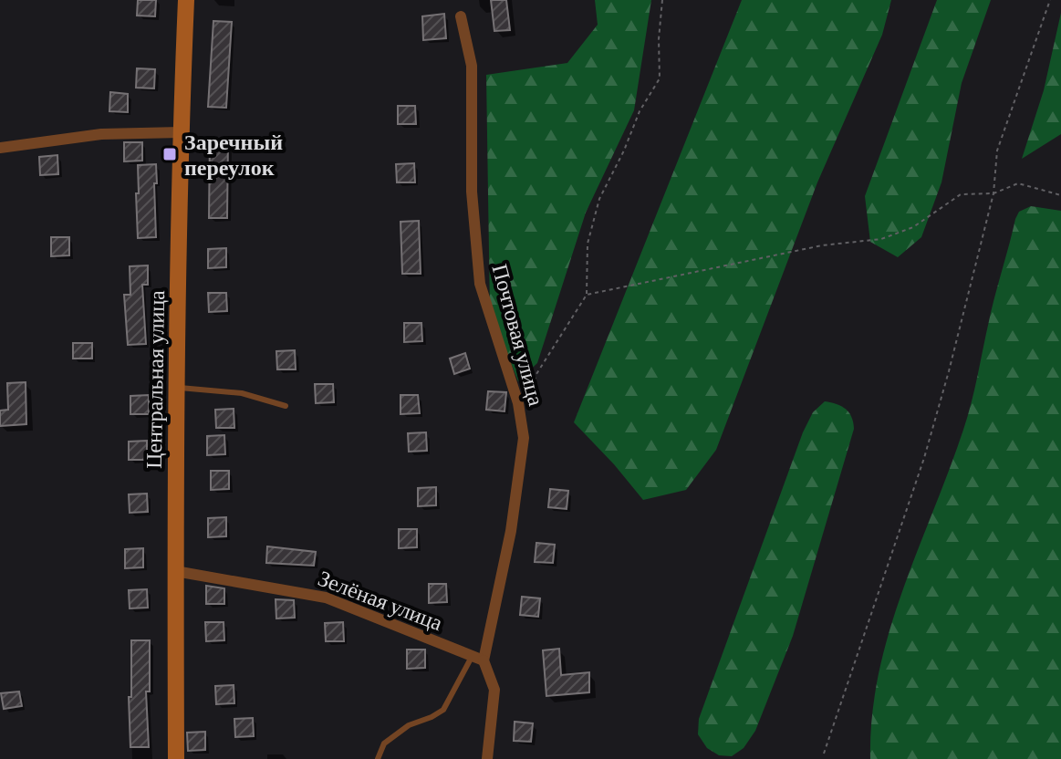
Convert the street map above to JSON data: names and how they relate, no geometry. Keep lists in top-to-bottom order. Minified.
{"streets":{"street":["Почтовая улица","Центральная улица","Зелёная улица"]},"crossings":[["Почтовая улица","Зелёная улица"],["Центральная улица","Зелёная улица"]],"places":{"transit":["Заречный переулок"]}}
